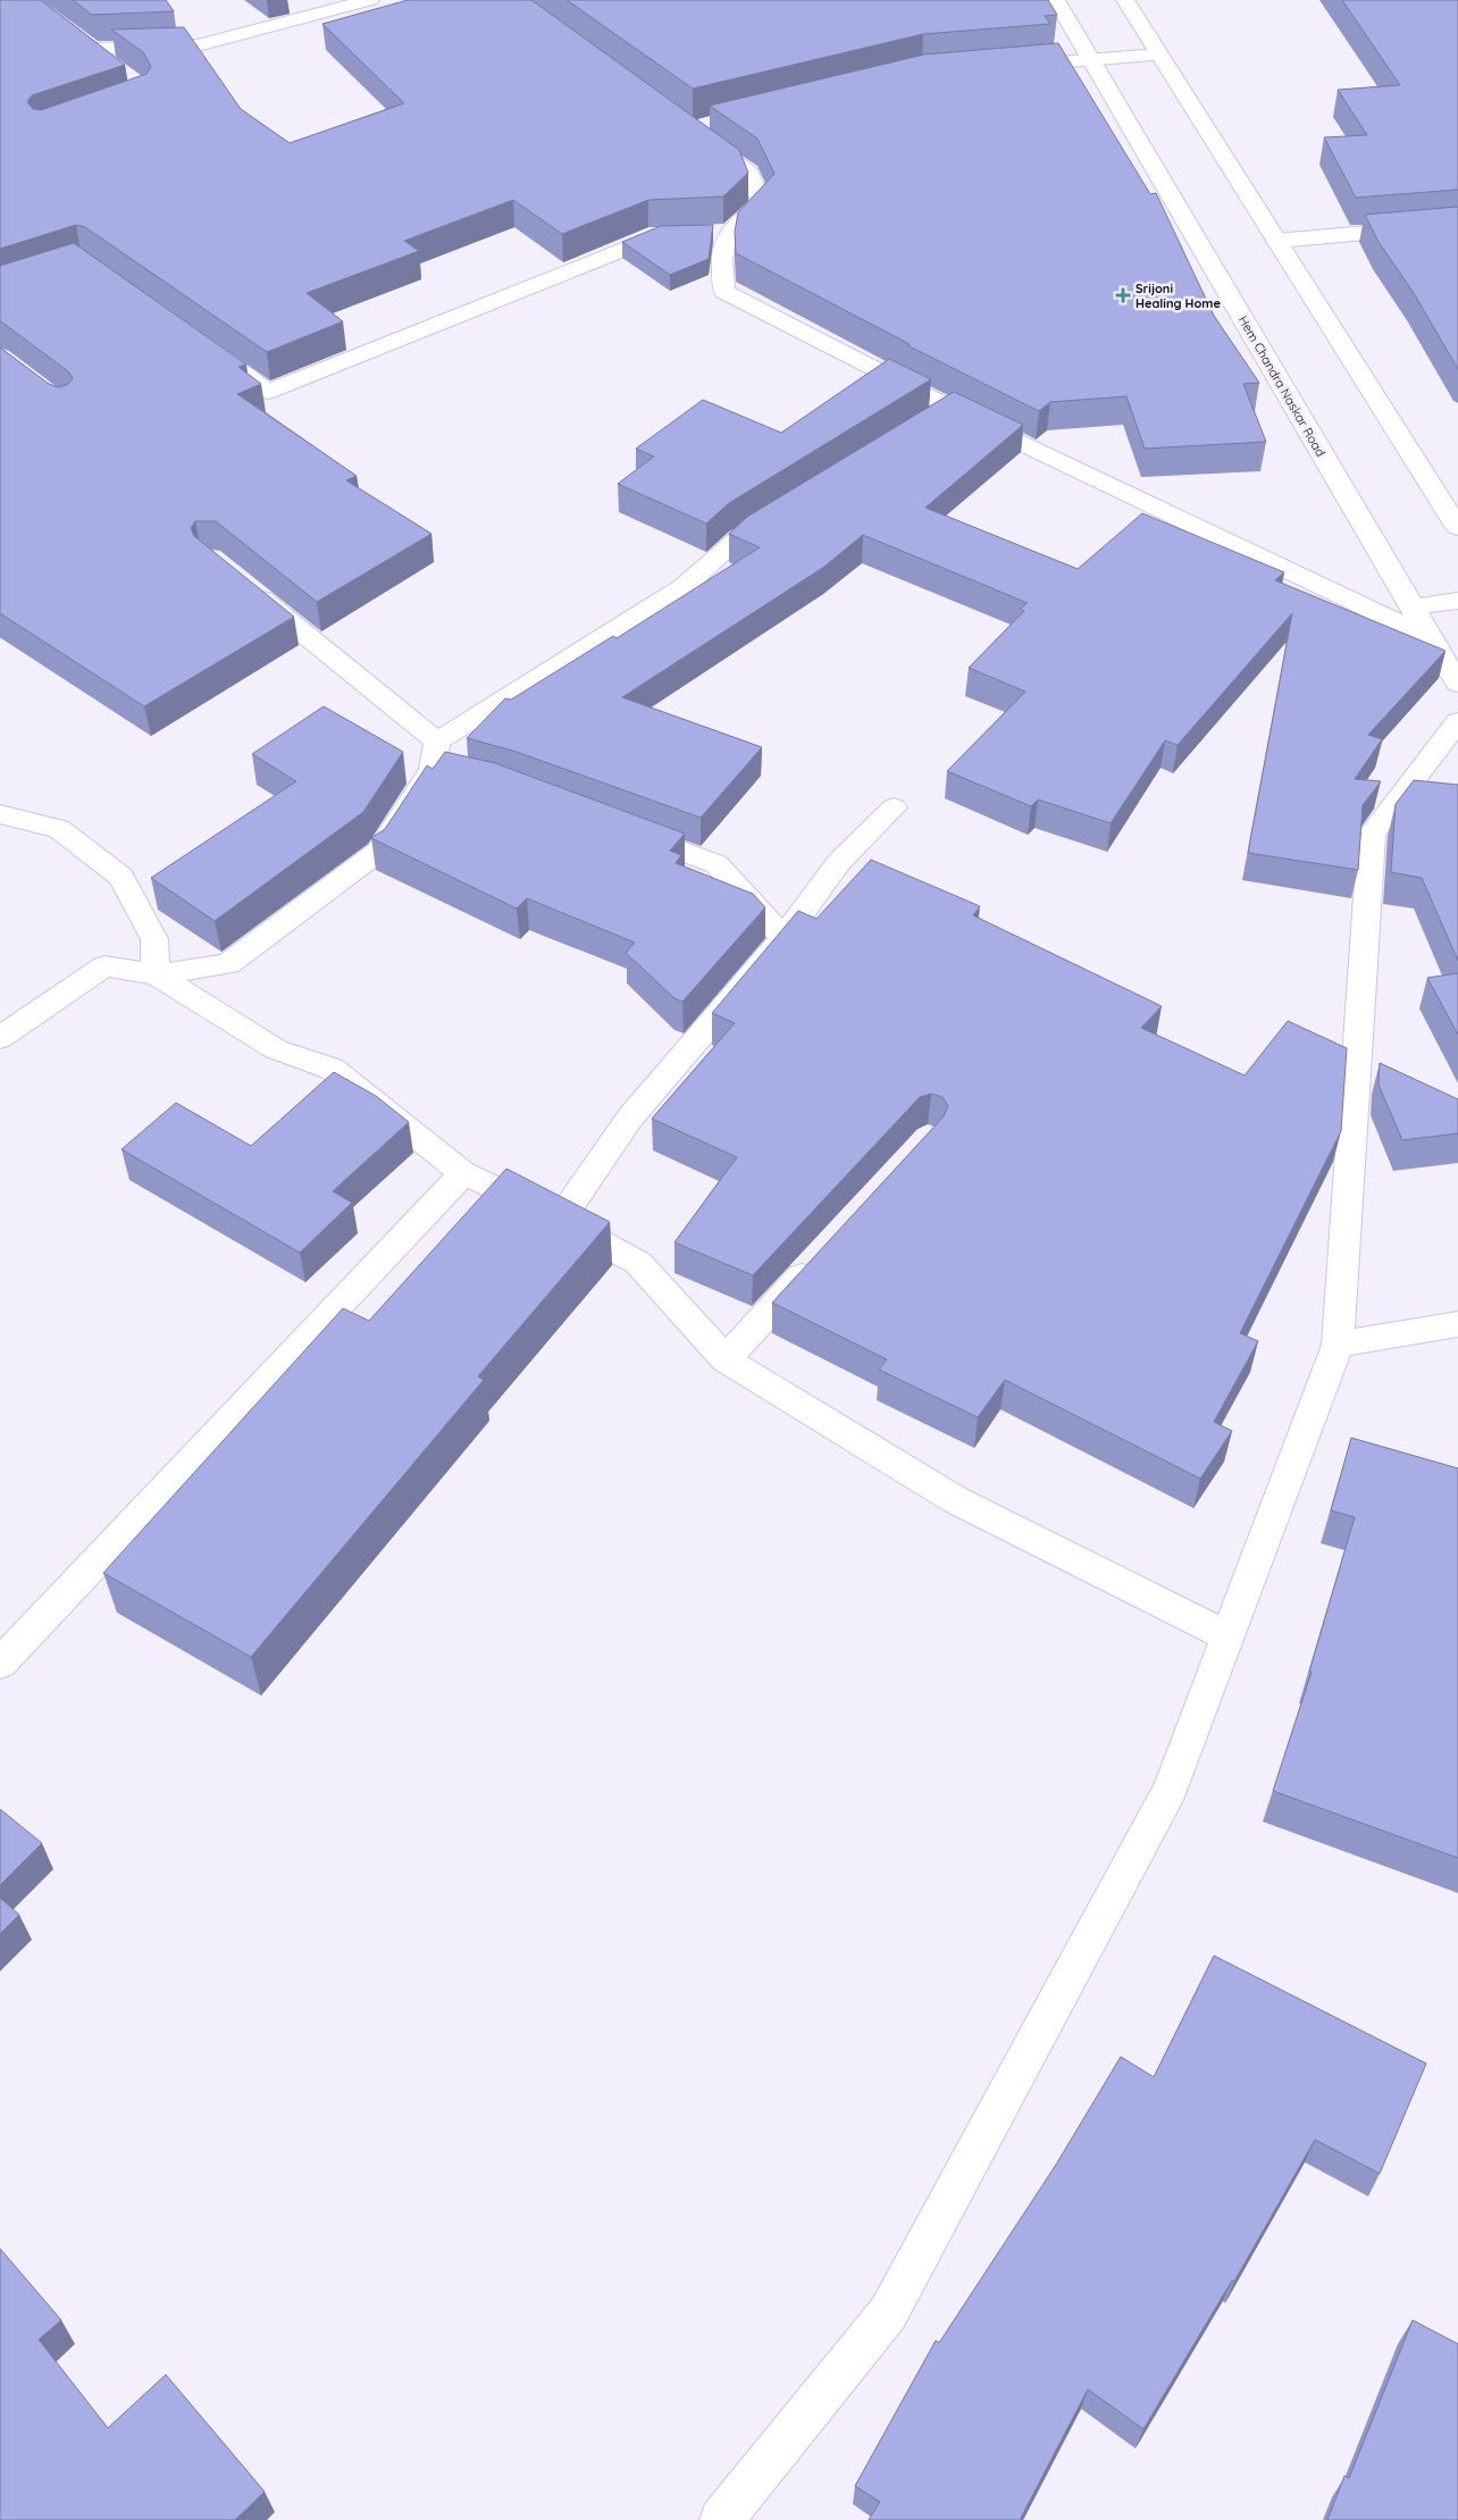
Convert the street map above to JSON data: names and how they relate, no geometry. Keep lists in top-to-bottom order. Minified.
{"streets":{"street":["Hem Chandra Naskar Road"]},"places":{"health":["Srijoni Healing Home"]}}
